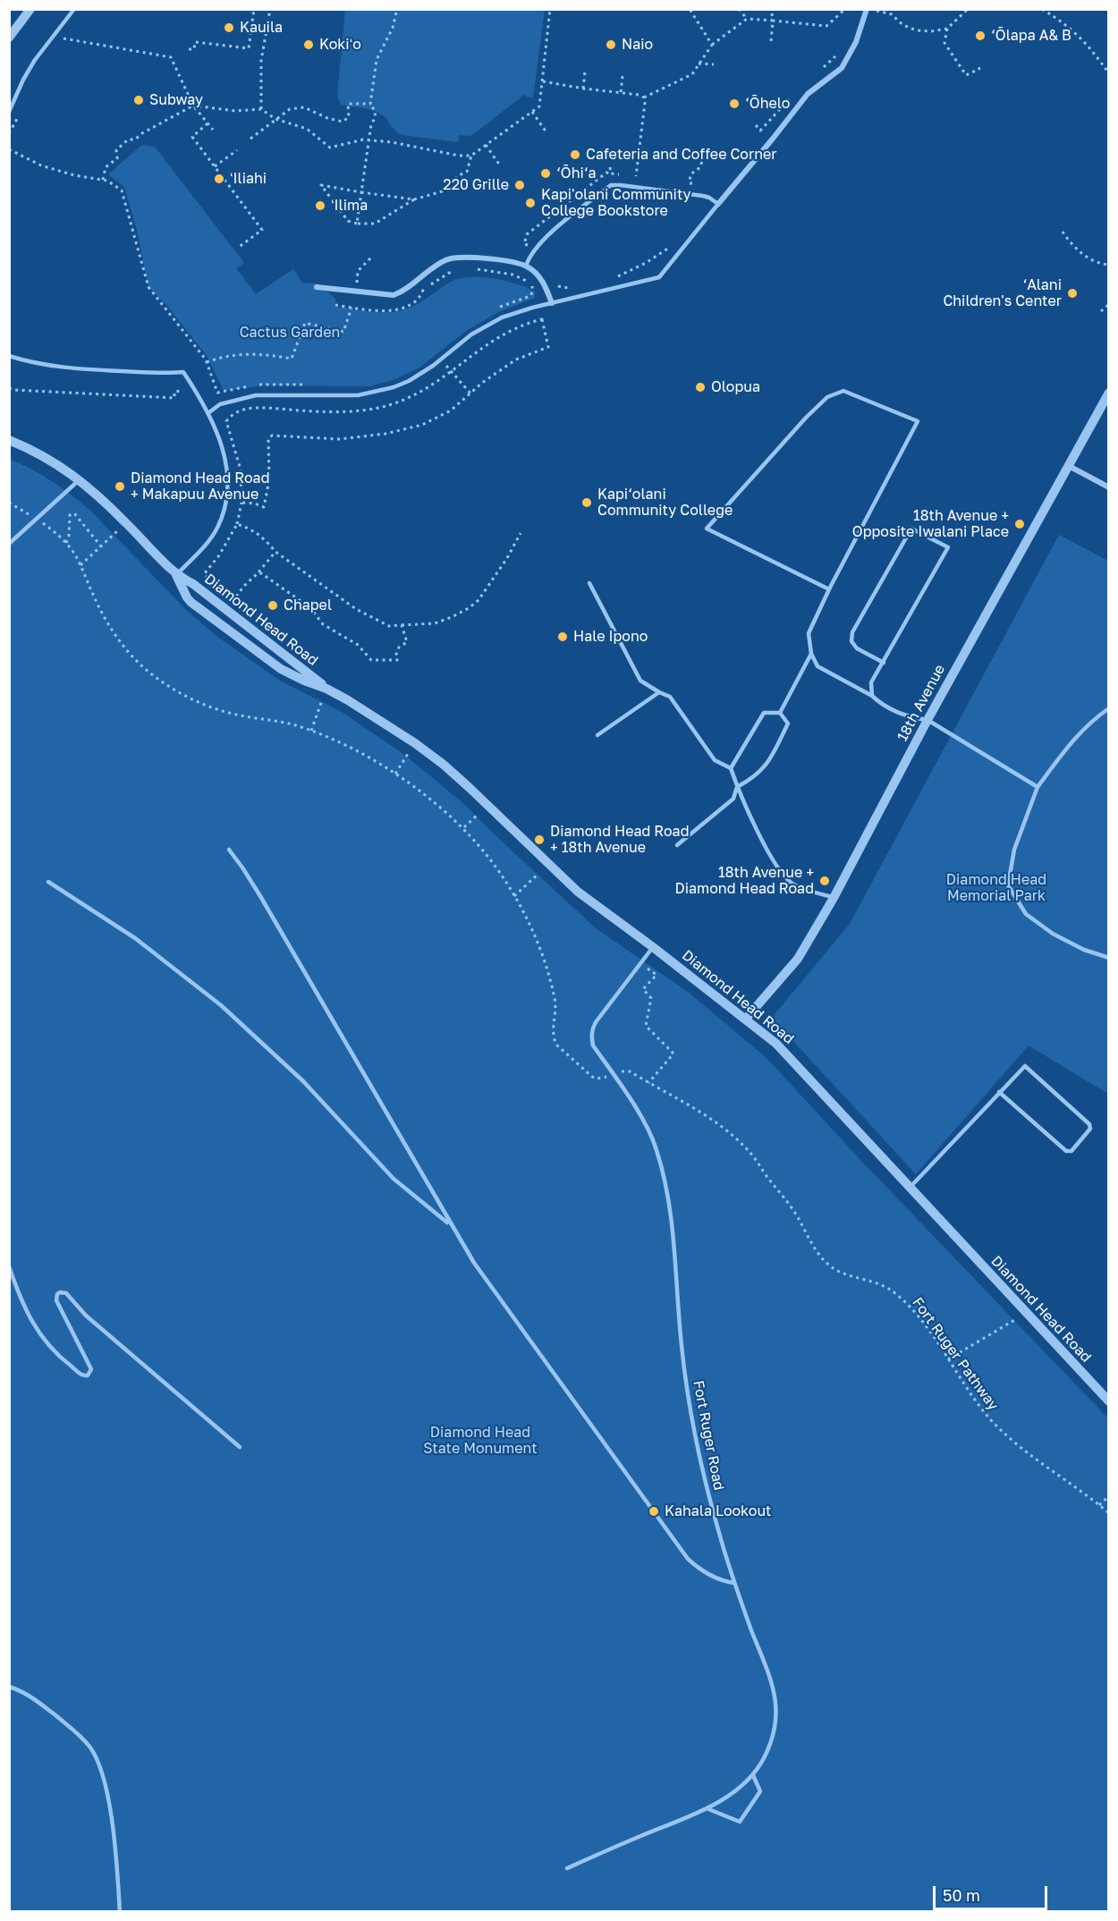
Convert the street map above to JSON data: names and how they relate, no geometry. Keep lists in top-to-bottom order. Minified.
{"streets":{"street":["Diamond Head Road","18th Avenue"],"lane":["Fort Ruger Road"],"path":["Fort Ruger Pathway"]},"crossings":[["Diamond Head Road","18th Avenue"],["Diamond Head Road","Fort Ruger Road"]],"parks":["Cactus Garden","Diamond Head Memorial Park","Diamond Head State Monument"],"places":["Kauila","‘Ōlapa A& B","Kokiʻo","Naio","Subway","‘Ōhelo","Cafeteria and Coffee Corner","‘Ōhi‘a","ʻIliahi","220 Grille","Kapi'olani Community College Bookstore","ʻIlima","‘Alani Children's Center","Olopua","Diamond Head Road + Makapuu Avenue","Kapi‘olani Community College","18th Avenue + Opposite Iwalani Place","Chapel","Hale Ipono","Diamond Head Road + 18th Avenue","18th Avenue + Diamond Head Road","Kahala Lookout"],"scale_bar":"50 m"}
